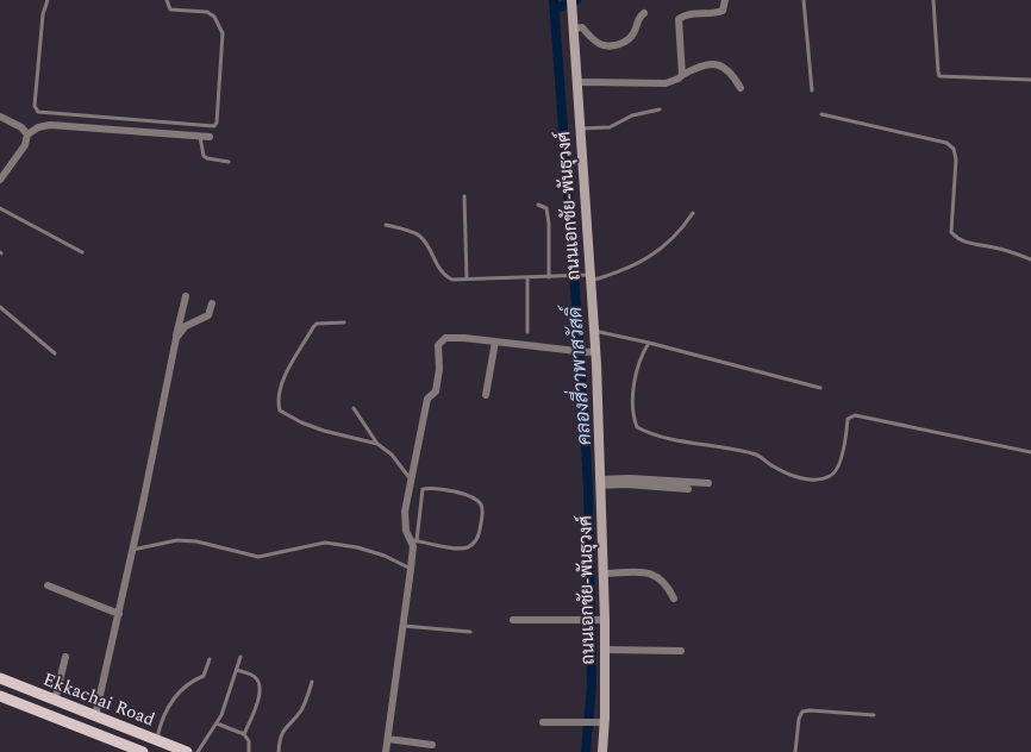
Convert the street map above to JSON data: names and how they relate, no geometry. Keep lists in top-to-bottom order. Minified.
{"streets":{"main road":["Ekkachai Road"],"street":["ถนนเอกชัย-พันธุวงศ์"]},"water":["คลองสี่วาพาสวัสดิ์"]}
